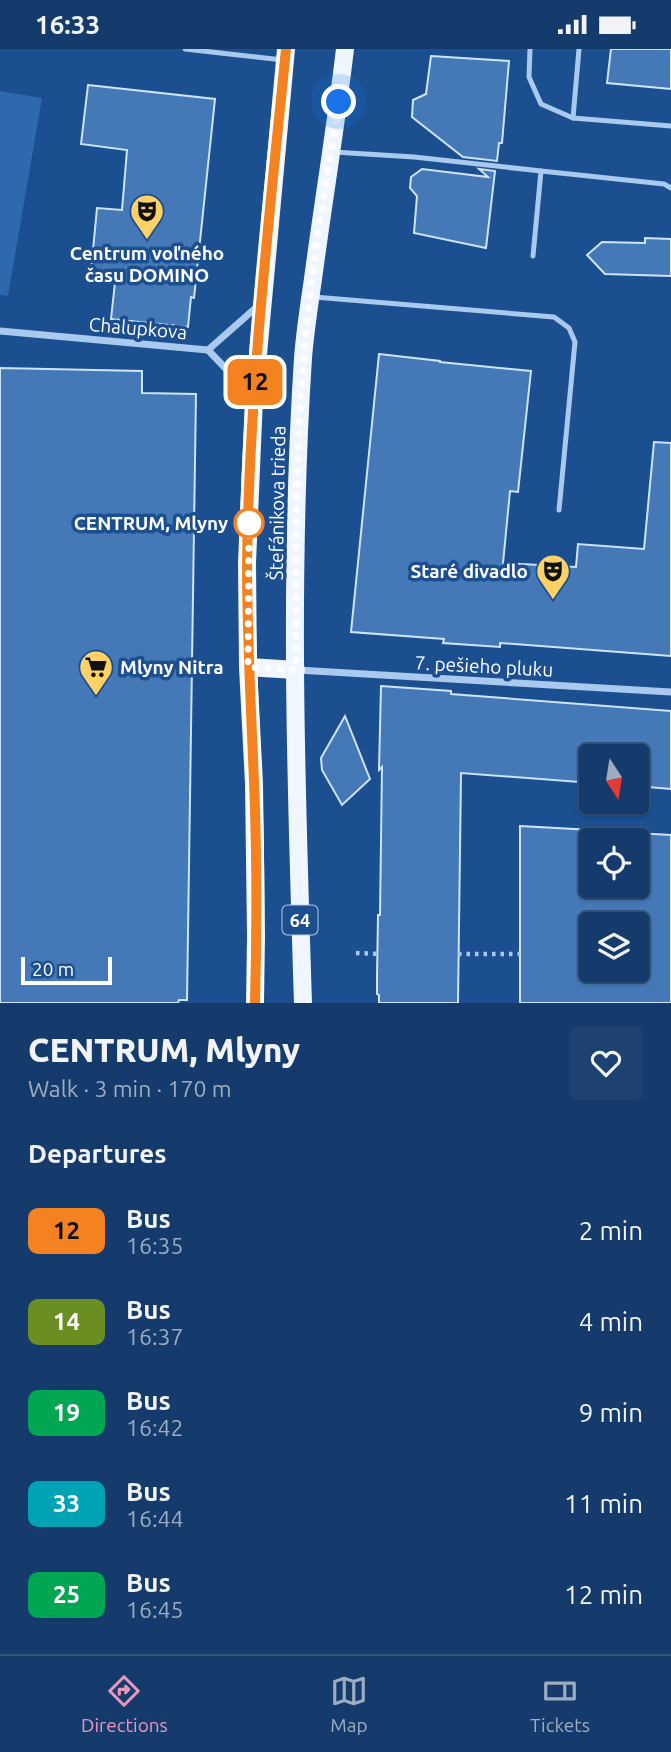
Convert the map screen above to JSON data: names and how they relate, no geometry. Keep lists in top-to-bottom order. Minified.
{"streets":{"main road":["Štefánikova trieda","64"],"street":["Chalupkova","7. pešieho pluku"]},"crossings":[["Chalupkova","Štefánikova trieda"],["Štefánikova trieda","7. pešieho pluku"]],"places":{"theatre":["Centrum voľného času DOMINO","Staré divadlo"],"other":["CENTRUM, Mlyny"],"supermarket":["Mlyny Nitra"]},"lines":["bus line 12"],"scale_bar":"20 m","north":"bottom","page":{"status":"16:33","on_map":"12","scale":"20 m","heading":[["CENTRUM, Mlyny","Walk · 3 min · 170 m"],"Departures"],"list":[{"mark":"12","name":"Bus","note":"16:35","value":"2 min"},{"mark":"14","name":"Bus","note":"16:37","value":"4 min"},{"mark":"19","name":"Bus","note":"16:42","value":"9 min"},{"mark":"33","name":"Bus","note":"16:44","value":"11 min"},{"mark":"25","name":"Bus","note":"16:45","value":"12 min"}],"tabs":["Directions","Map","Tickets"]}}
